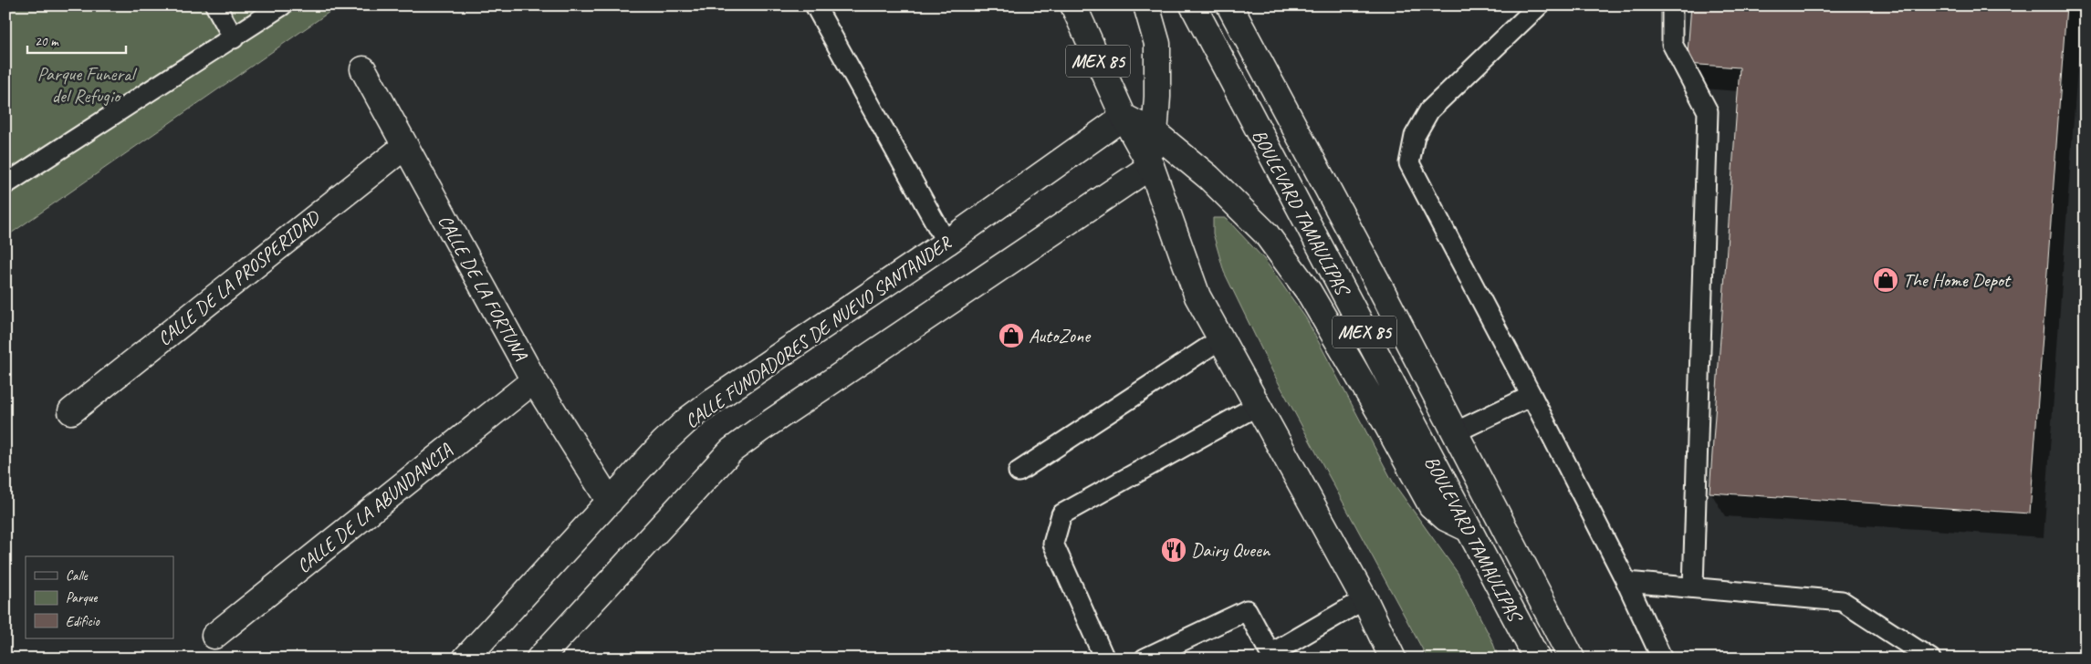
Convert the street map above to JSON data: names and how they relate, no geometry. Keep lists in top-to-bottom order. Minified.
{"streets":{"street":["MEX 85","BOULEVARD TAMAULIPAS","CALLE DE LA PROSPERIDAD","CALLE DE LA FORTUNA","CALLE FUNDADORES DE NUEVO SANTANDER","CALLE DE LA ABUNDANCIA"]},"crossings":[["MEX 85","CALLE FUNDADORES DE NUEVO SANTANDER"],["CALLE DE LA PROSPERIDAD","CALLE DE LA FORTUNA"],["CALLE DE LA FORTUNA","CALLE FUNDADORES DE NUEVO SANTANDER"],["CALLE DE LA FORTUNA","CALLE DE LA ABUNDANCIA"]],"parks":["Parque Funeral del Refugio"],"places":{"shop":["The Home Depot","AutoZone"],"restaurant":["Dairy Queen"]},"legend":["Calle","Parque","Edificio"],"scale_bar":"20 m"}
